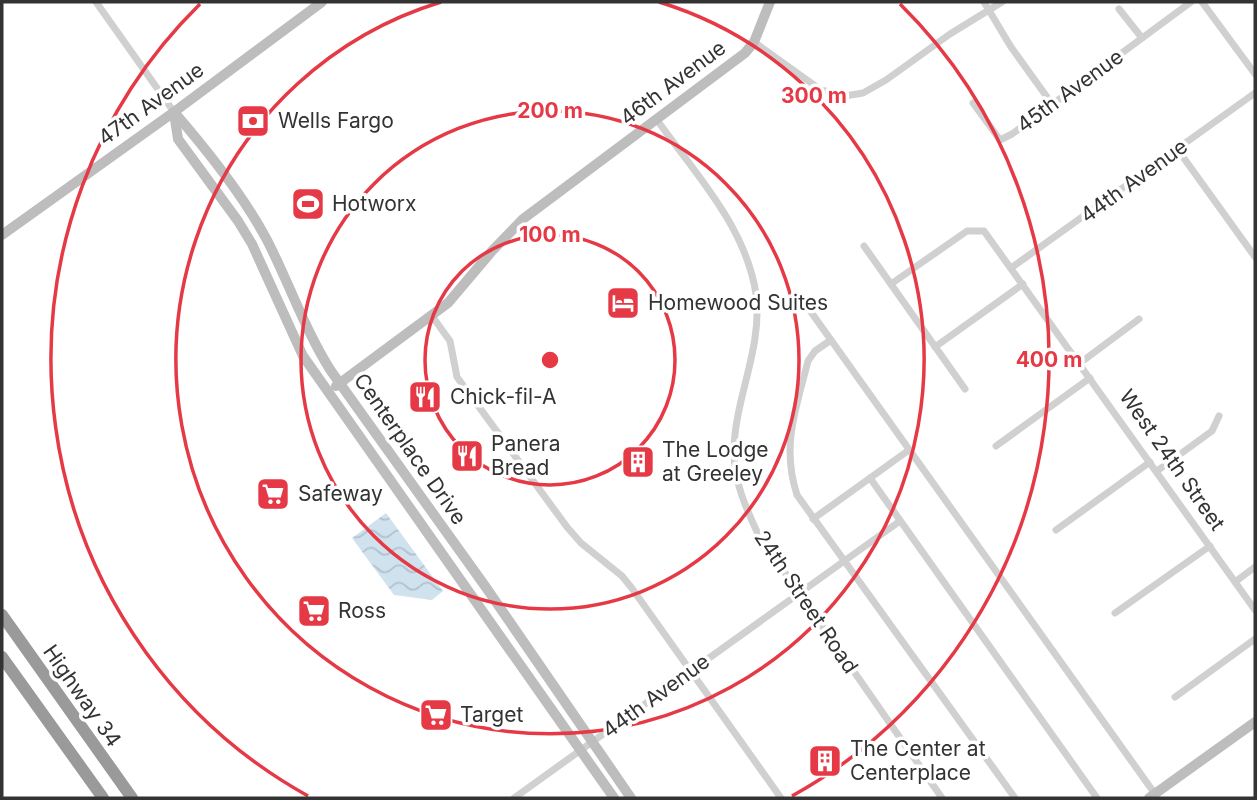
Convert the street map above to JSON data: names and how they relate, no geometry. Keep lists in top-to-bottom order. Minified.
{"streets":{"highway":["Highway 34"],"street":["46th Avenue","45th Avenue","47th Avenue","44th Avenue","Centerplace Drive","West 24th Street","24th Street Road"]},"crossings":[["46th Avenue","Centerplace Drive"],["46th Avenue","24th Street Road"],["47th Avenue","Centerplace Drive"],["44th Avenue","Centerplace Drive"],["44th Avenue","West 24th Street"],["44th Avenue","24th Street Road"]],"places":{"bank":["Wells Fargo"],"sports":["Hotworx"],"hotel":["Homewood Suites"],"restaurant":["Chick-fil-A","Panera Bread"],"building":["The Lodge at Greeley","The Center at Centerplace"],"supermarket":["Safeway","Ross","Target"]},"rings":["300 m","200 m","100 m","400 m"]}
